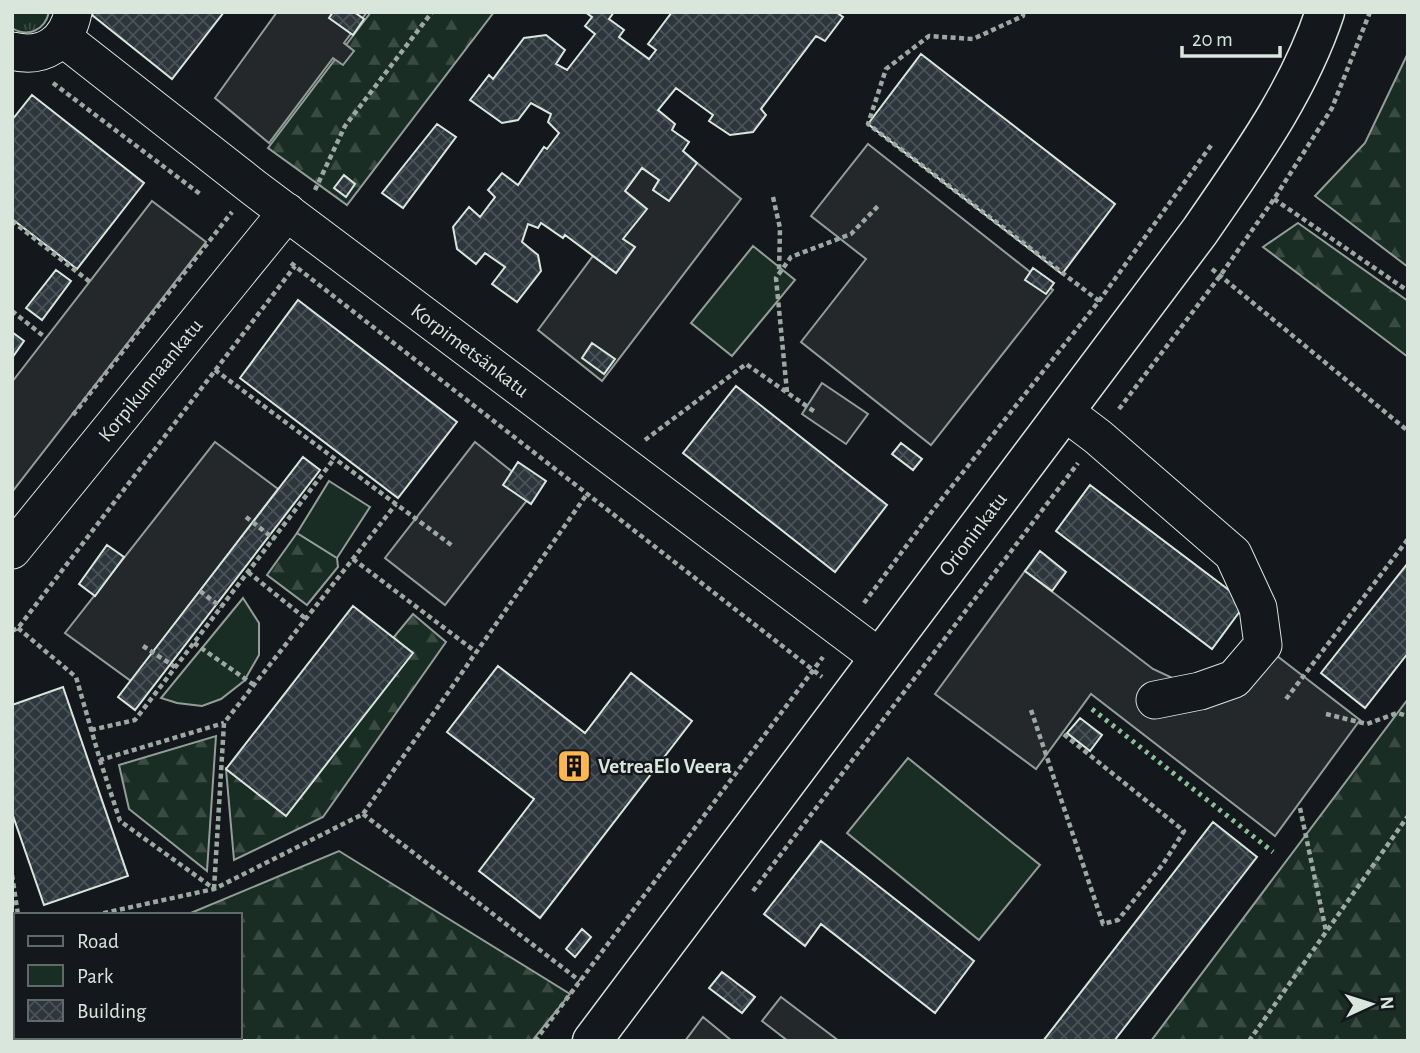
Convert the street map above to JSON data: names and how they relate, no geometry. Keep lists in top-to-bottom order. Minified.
{"streets":{"main road":["Orioninkatu"],"street":["Korpimetsänkatu","Korpikunnaankatu"]},"crossings":[["Korpimetsänkatu","Korpikunnaankatu"],["Korpimetsänkatu","Orioninkatu"]],"places":{"building":["VetreaElo Veera"]},"legend":["Road","Park","Building"],"scale_bar":"20 m","north":"right"}
